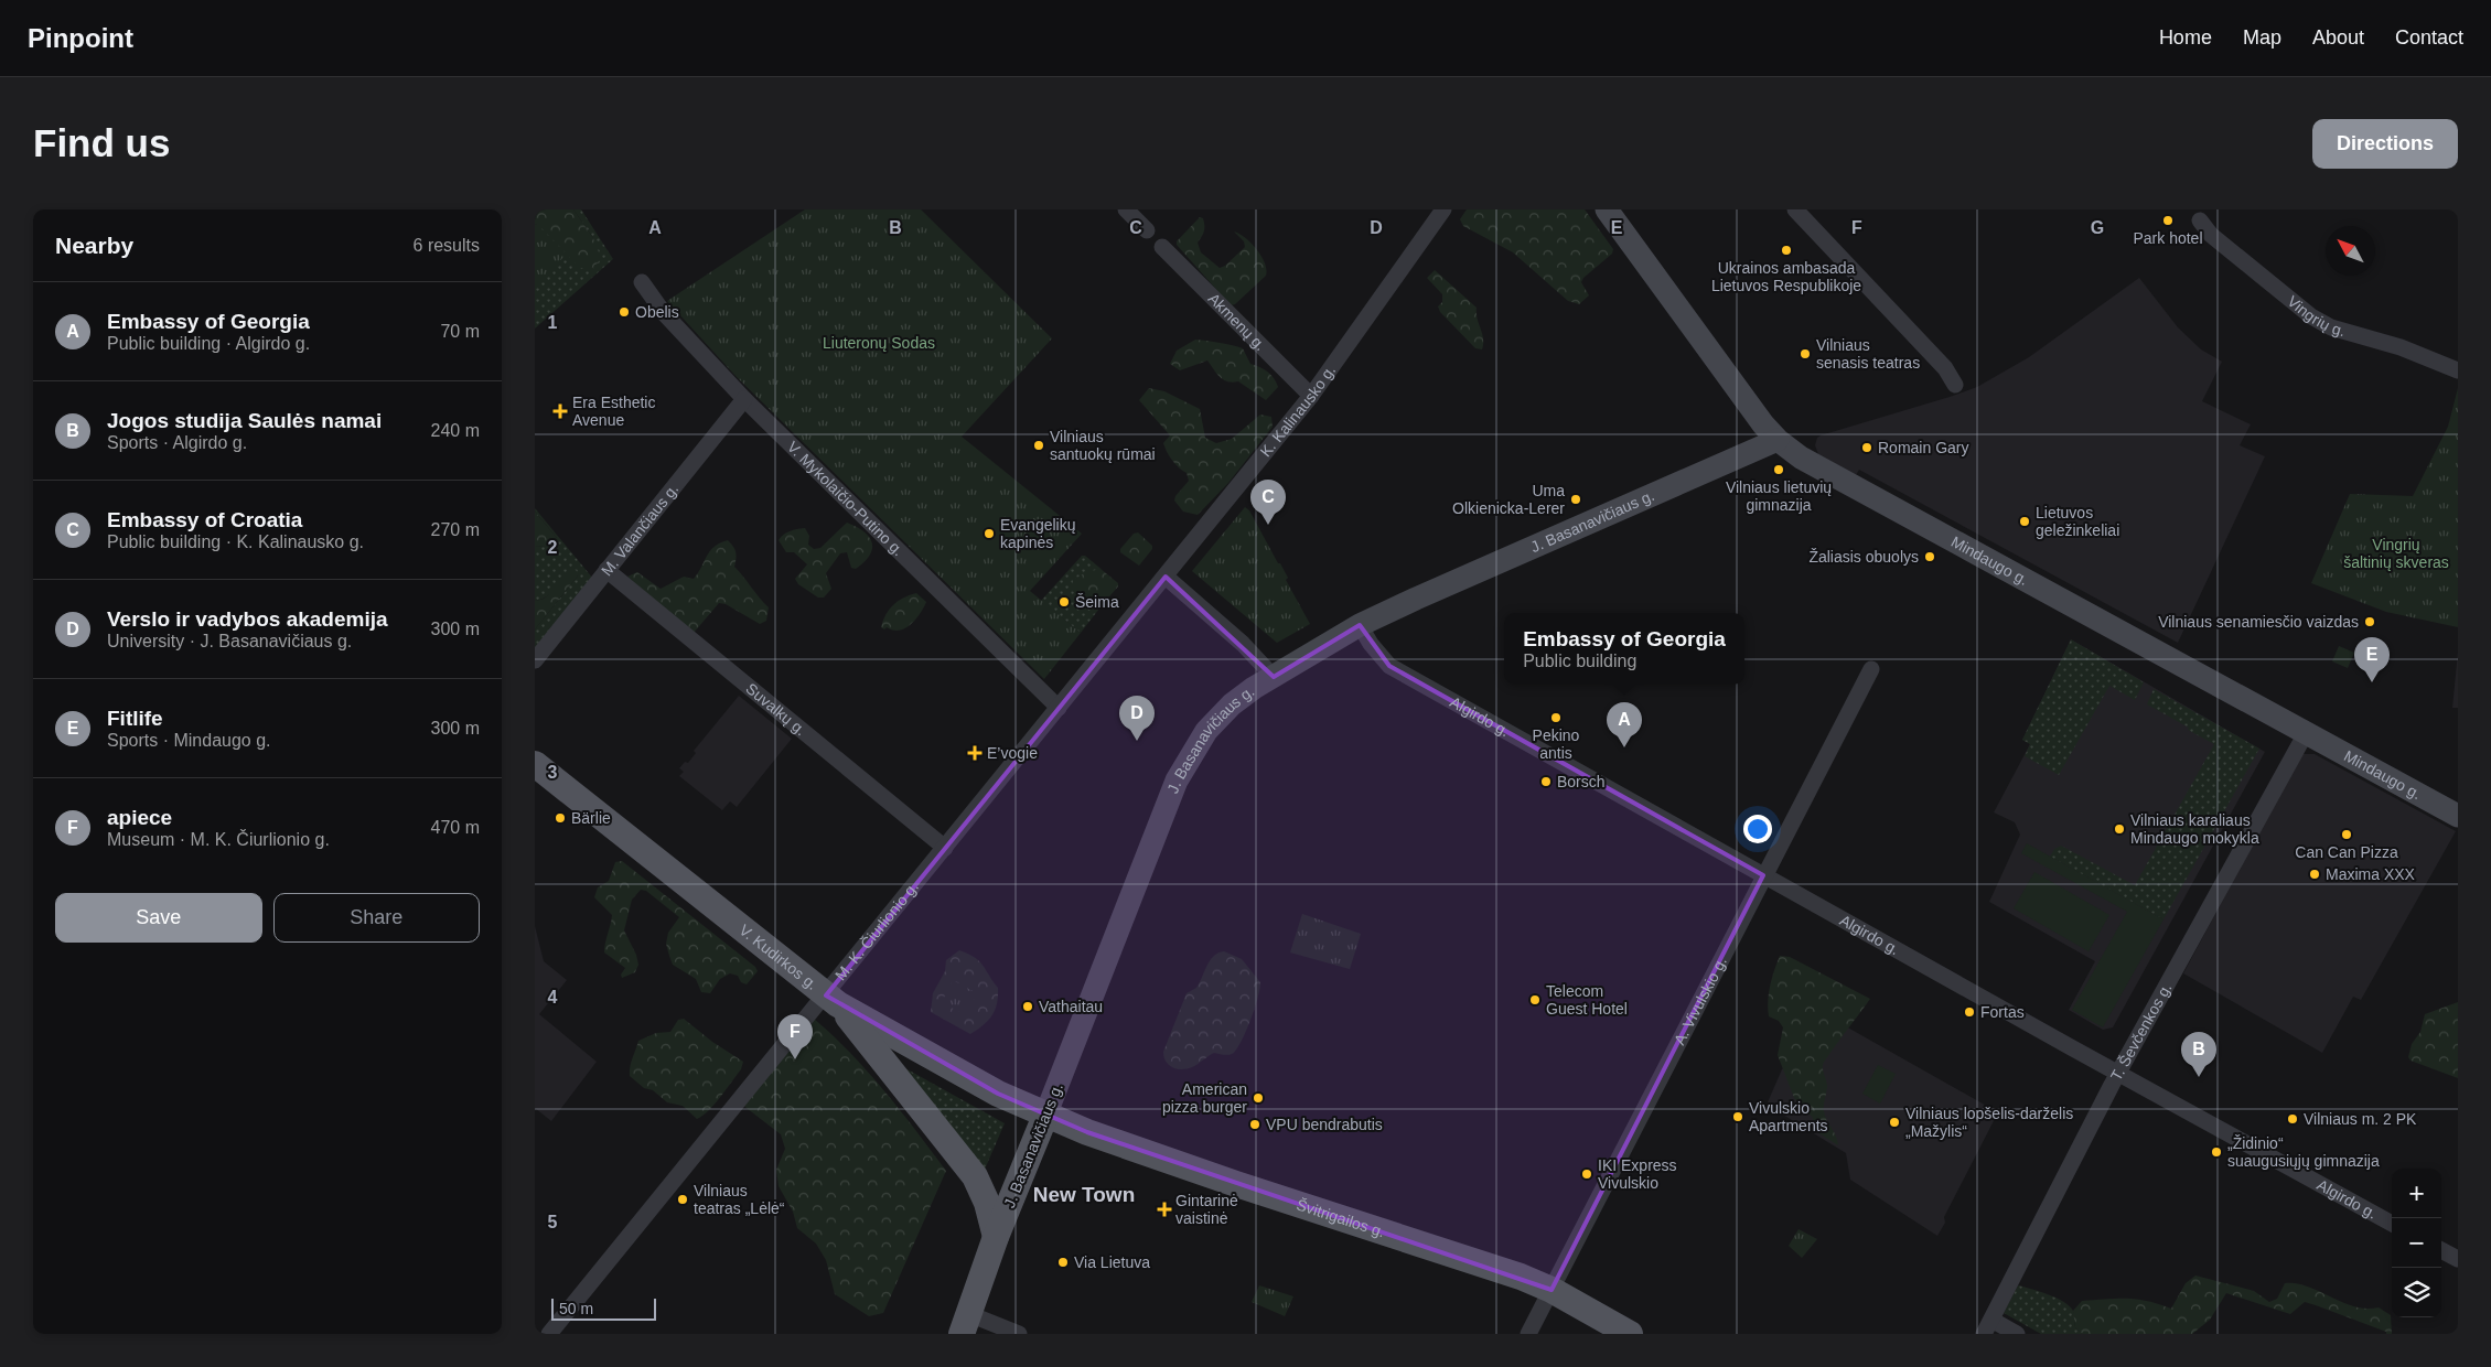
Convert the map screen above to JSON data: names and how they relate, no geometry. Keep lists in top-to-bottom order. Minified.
{"streets":{"main road":["J. Basanavičiaus g.","Mindaugo g.","V. Kudirkos g.","Švitrigailos g."],"street":["Vingrių g.","Akmenų g.","K. Kalinausko g.","V. Mykolaičio-Putino g.","M. Valančiaus g.","Suvalkų g.","Algirdo g.","M. K. Čiurlionio g.","A. Vivulskio g.","T. Ševčenkos g."]},"crossings":[["Akmenų g.","K. Kalinausko g."],["K. Kalinausko g.","V. Mykolaičio-Putino g."],["K. Kalinausko g.","M. K. Čiurlionio g."],["V. Mykolaičio-Putino g.","M. Valančiaus g."],["V. Mykolaičio-Putino g.","M. K. Čiurlionio g."],["J. Basanavičiaus g.","Mindaugo g."],["J. Basanavičiaus g.","Algirdo g."],["J. Basanavičiaus g.","V. Kudirkos g."],["J. Basanavičiaus g.","Švitrigailos g."],["M. Valančiaus g.","Suvalkų g."],["Mindaugo g.","T. Ševčenkos g."],["Suvalkų g.","M. K. Čiurlionio g."],["Algirdo g.","A. Vivulskio g."],["Algirdo g.","T. Ševčenkos g."],["M. K. Čiurlionio g.","V. Kudirkos g."],["V. Kudirkos g.","Švitrigailos g."],["A. Vivulskio g.","Švitrigailos g."]],"districts":["New Town"],"parks":["Liuteronų Sodas","Vingrių šaltinių skveras"],"places":{"other":["Park hotel","Ukrainos ambasada Lietuvos Respublikoje","Obelis","Vilniaus senasis teatras","Vilniaus santuokų rūmai","Romain Gary","Vilniaus lietuvių gimnazija","Uma Olkienicka-Lerer","Lietuvos geležinkeliai","Evangelikų kapinės","Žaliasis obuolys","Šeima","Vilniaus senamiesčio vaizdas","Pekino antis","Borsch","Bӓrlie","Vilniaus karaliaus Mindaugo mokykla","Can Can Pizza","Maxima XXX","Telecom Guest Hotel","Vathaitau","Fortas","American pizza burger","Vivulskio Apartments","Vilniaus m. 2 PK","Vilniaus lopšelis-darželis „Mažylis“","VPU bendrabutis","„Židinio“ suaugusiųjų gimnazija","IKI Express Vivulskio","Vilniaus teatras „Lėlė“","Via Lietuva"],"health":["Era Esthetic Avenue","E’vogie","Gintarinė vaistinė"]},"scale_bar":"50 m","north":"top left","page":{"header":"Pinpoint","nav":["Home","Map","About","Contact"],"buttons":["Directions",["Save","Share"]],"title":"Find us","heading":["Nearby","6 results"],"list":[{"mark":"A","name":"Embassy of Georgia","note":"Public building · Algirdo g.","value":"70 m"},{"mark":"B","name":"Jogos studija Saulės namai","note":"Sports · Algirdo g.","value":"240 m"},{"mark":"C","name":"Embassy of Croatia","note":"Public building · K. Kalinausko g.","value":"270 m"},{"mark":"D","name":"Verslo ir vadybos akademija","note":"University · J. Basanavičiaus g.","value":"300 m"},{"mark":"E","name":"Fitlife","note":"Sports · Mindaugo g.","value":"300 m"},{"mark":"F","name":"apiece","note":"Museum · M. K. Čiurlionio g.","value":"470 m"}],"pins":["C","E","D","A","F","B"],"popup":["Embassy of Georgia","Public building"],"map_buttons":["+","−"],"scale":"50 m"},"grid":{"columns":["A","B","C","D","E","F","G"],"rows":["1","2","3","4","5"]}}
